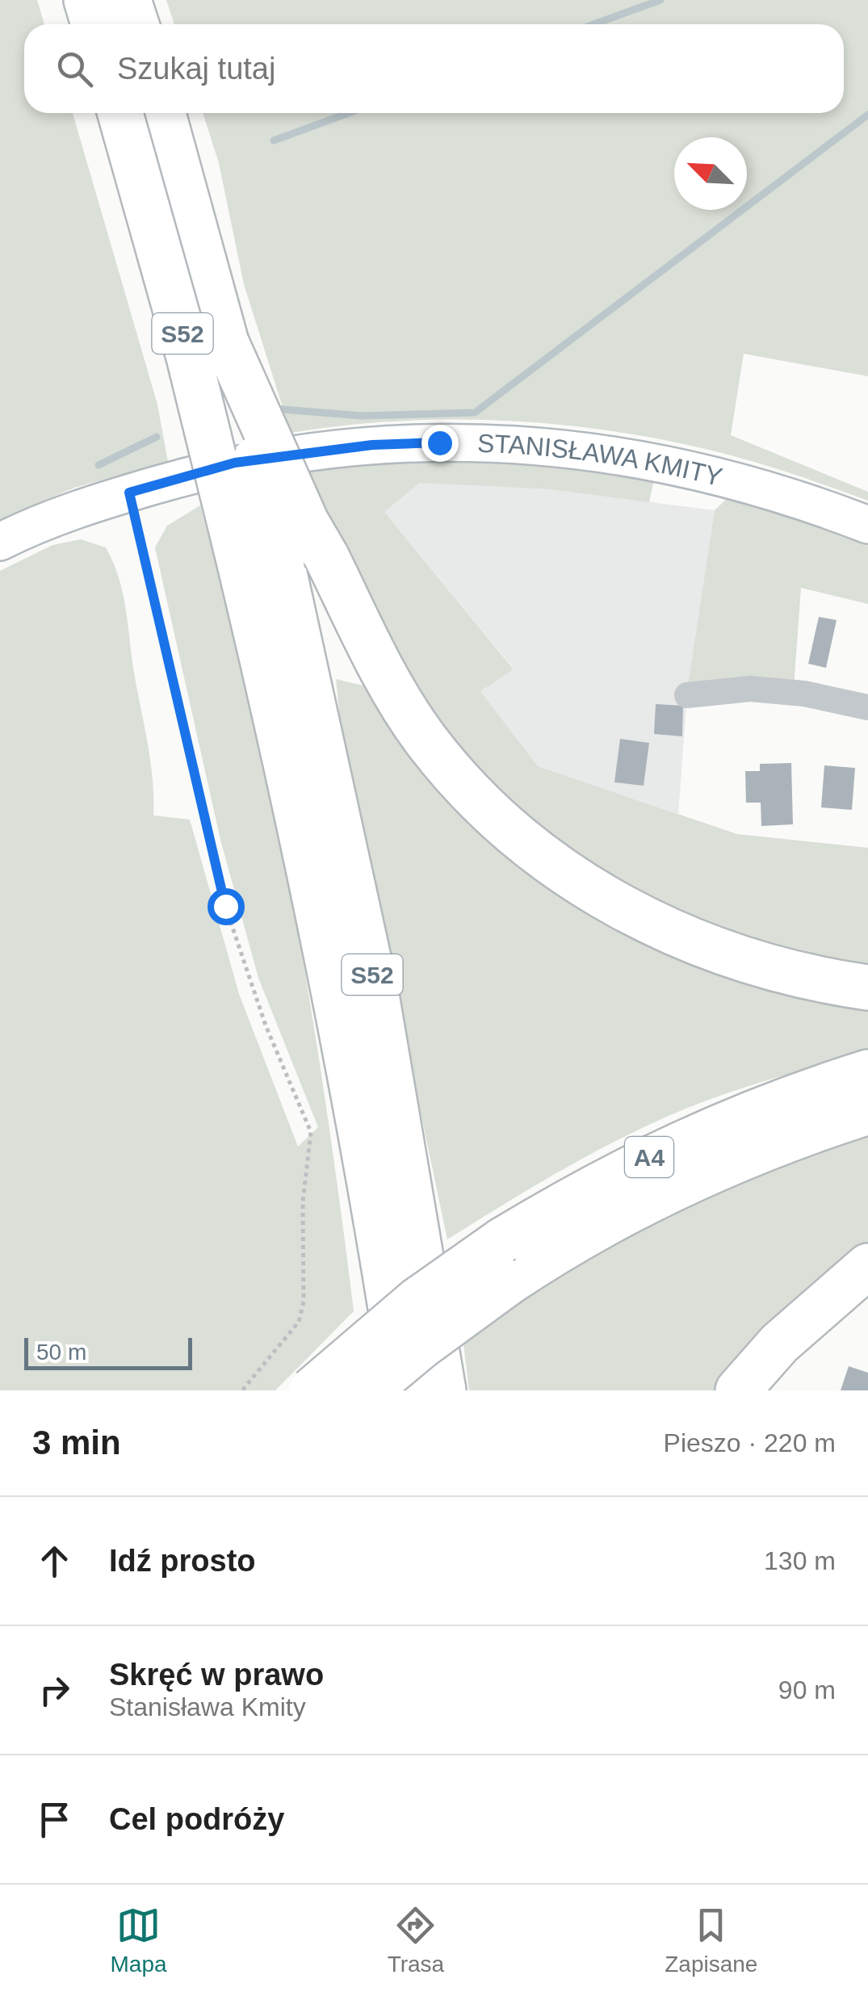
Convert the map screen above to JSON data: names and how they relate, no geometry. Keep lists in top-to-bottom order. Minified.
{"streets":{"highway":["S52","A4"],"main road":["STANISŁAWA KMITY"]},"scale_bar":"50 m","north":"top left","page":{"search":"Szukaj tutaj","scale":"50 m","heading":["3 min","Pieszo · 220 m"],"list":[["Idź prosto","130 m"],["Skręć w prawo","Stanisława Kmity","90 m"],"Cel podróży"],"nav":["Mapa","Trasa","Zapisane"]}}
